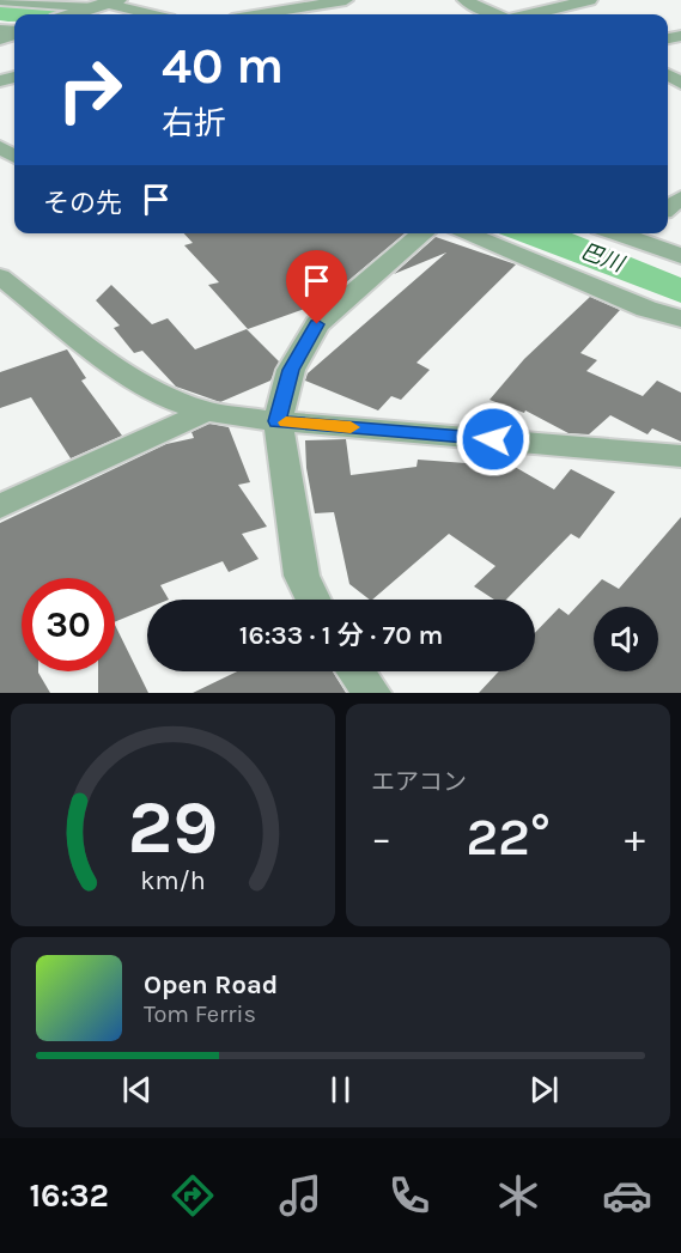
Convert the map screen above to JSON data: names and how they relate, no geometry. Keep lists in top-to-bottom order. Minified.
{"water":["巴川"],"page":{"turn":["40 m","右折"],"then":"その先","limit":"30","trip":"16:33 · 1 分 · 70 m","tile":"エアコン","heat":["−","22°","+"],"song":["Open Road","Tom Ferris"],"tabs":"16:32","gauge":["29","km/h"]}}
